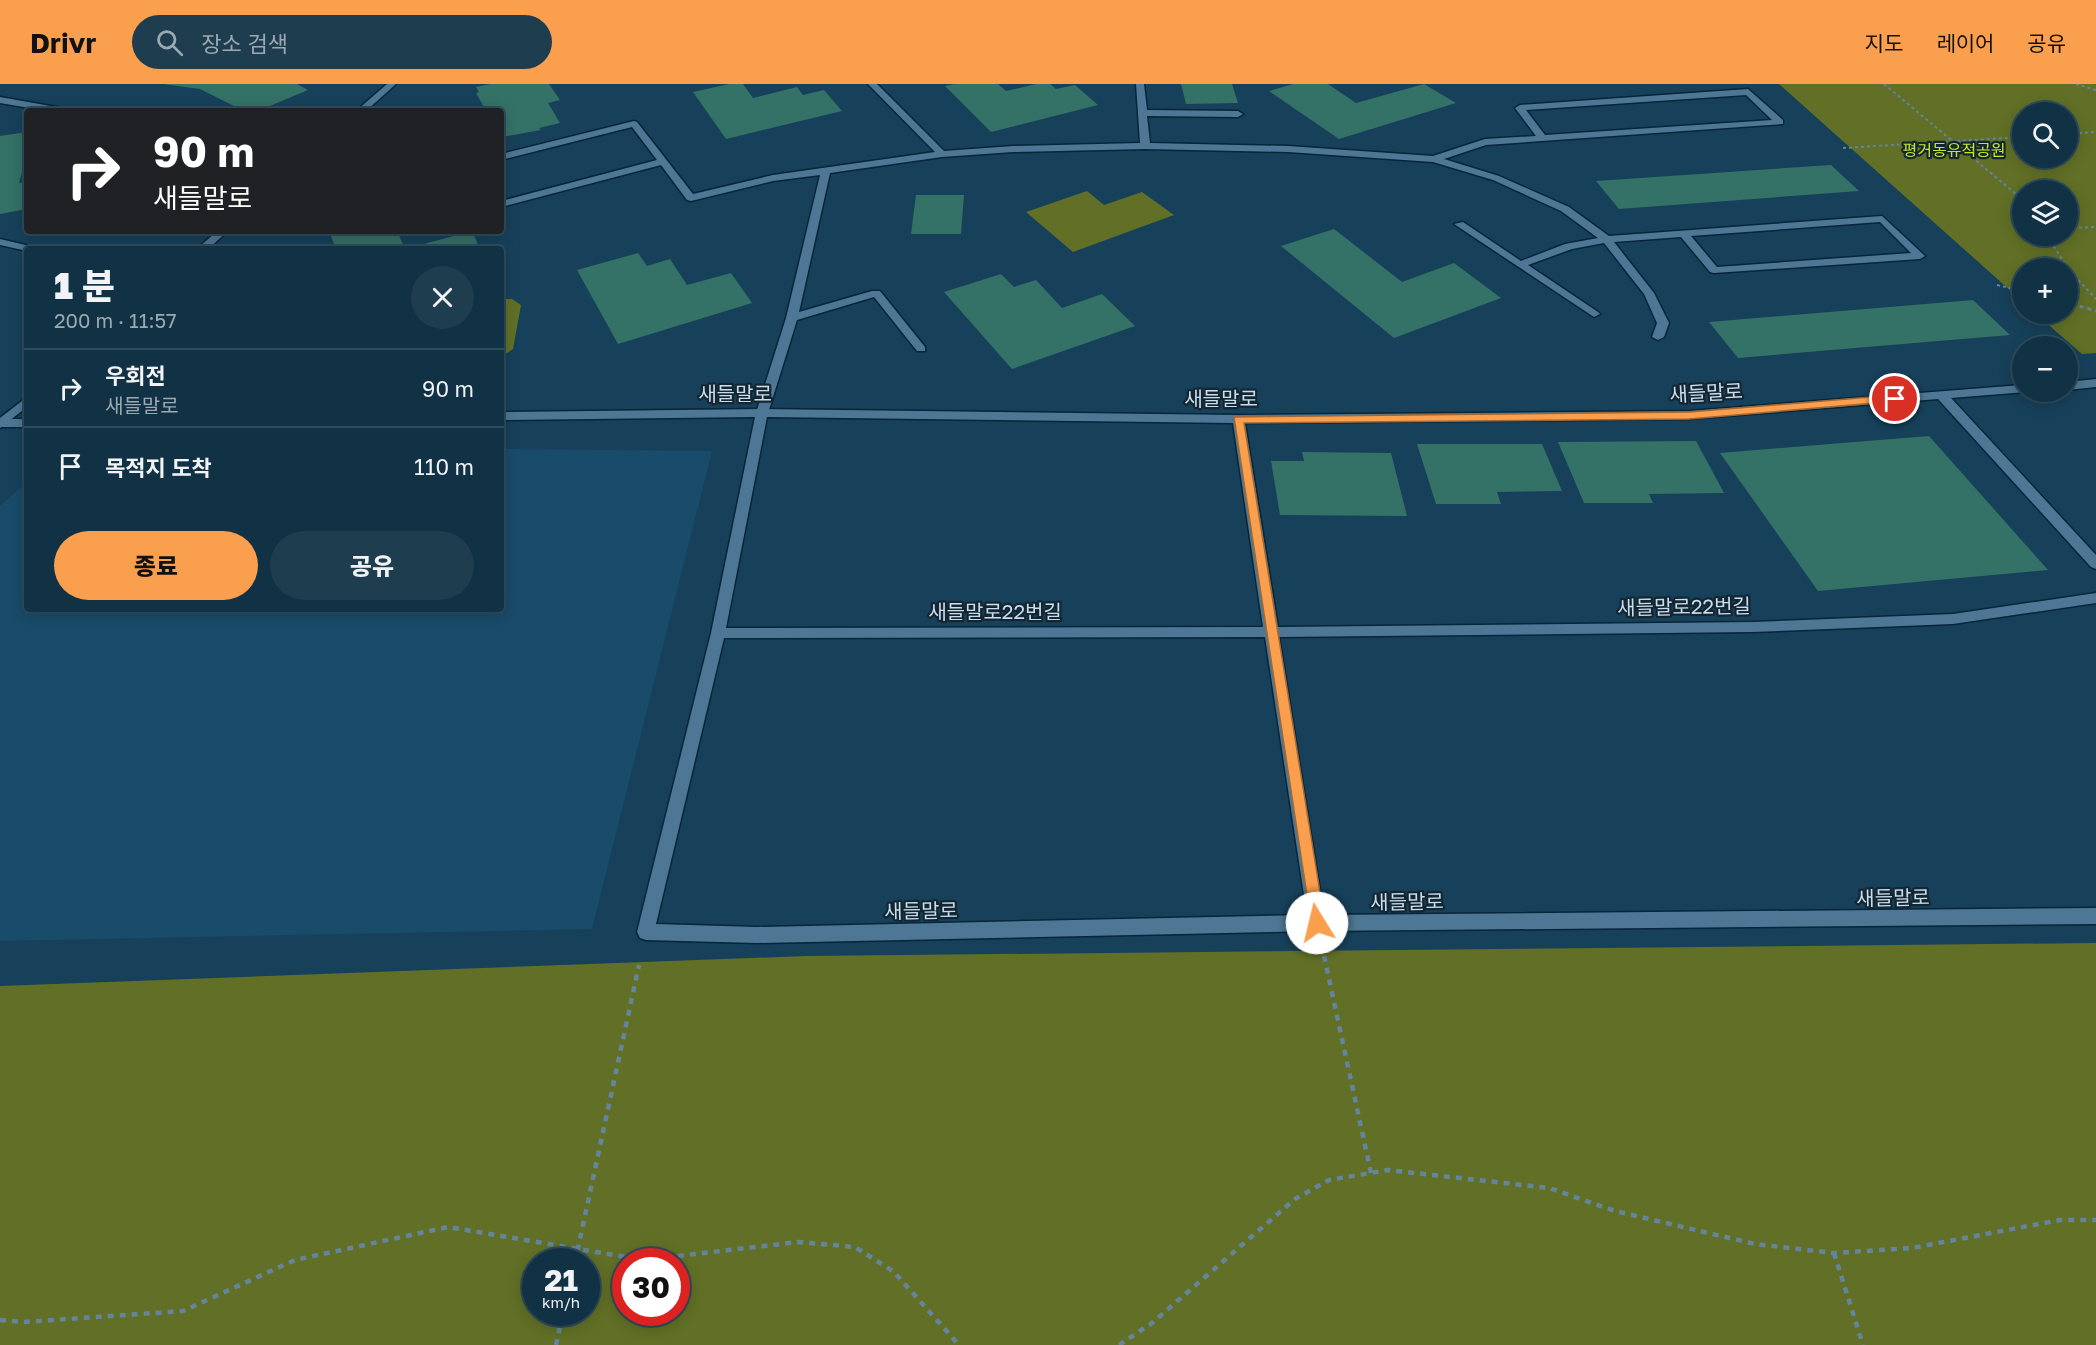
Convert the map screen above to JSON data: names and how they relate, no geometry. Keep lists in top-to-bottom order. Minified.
{"streets":{"street":["새들말로","새들말로22번길"]},"parks":["평거동유적공원"],"page":{"header":"Drivr","search":"장소 검색","nav":["지도","레이어","공유"],"map_buttons":["+","−"],"turn":["90 m","새들말로"],"heading":["1 분","200 m · 11:57"],"list":[{"name":"우회전","note":"새들말로","value":"90 m"},{"name":"목적지 도착","value":"110 m"}],"buttons":["종료","공유"],"speed":"21 km/h","limit":"30"}}
